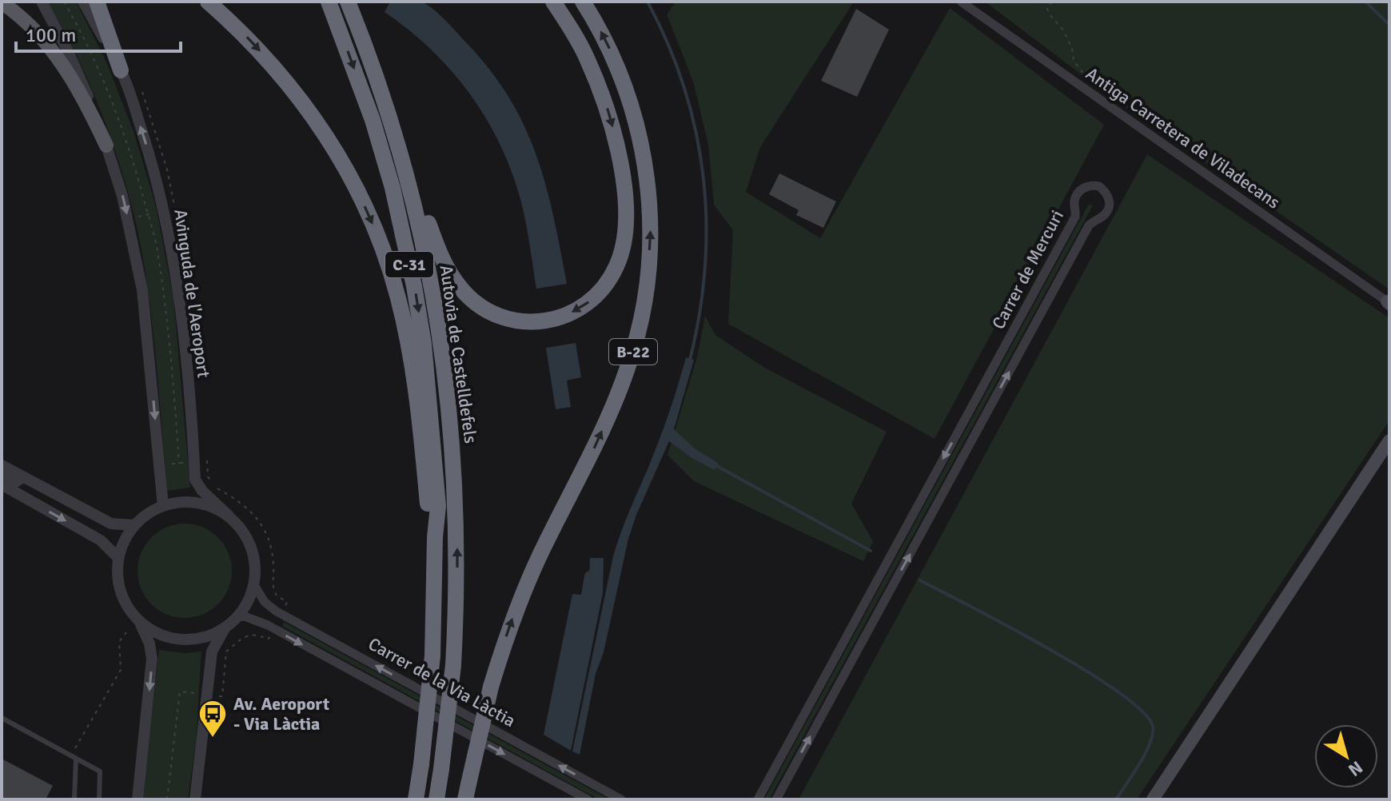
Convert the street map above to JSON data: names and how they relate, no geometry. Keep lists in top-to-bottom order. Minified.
{"streets":{"highway":["C-31","B-22","Autovia de Castelldefels"],"street":["Antiga Carretera de Viladecans","Carrer de Mercuri","Avinguda de l'Aeroport","Carrer de la Via Làctia"]},"crossings":[["Avinguda de l'Aeroport","Carrer de la Via Làctia"]],"places":{"bus stop":["Av. Aeroport - Via Làctia"]},"scale_bar":"100 m","north":"bottom right"}
